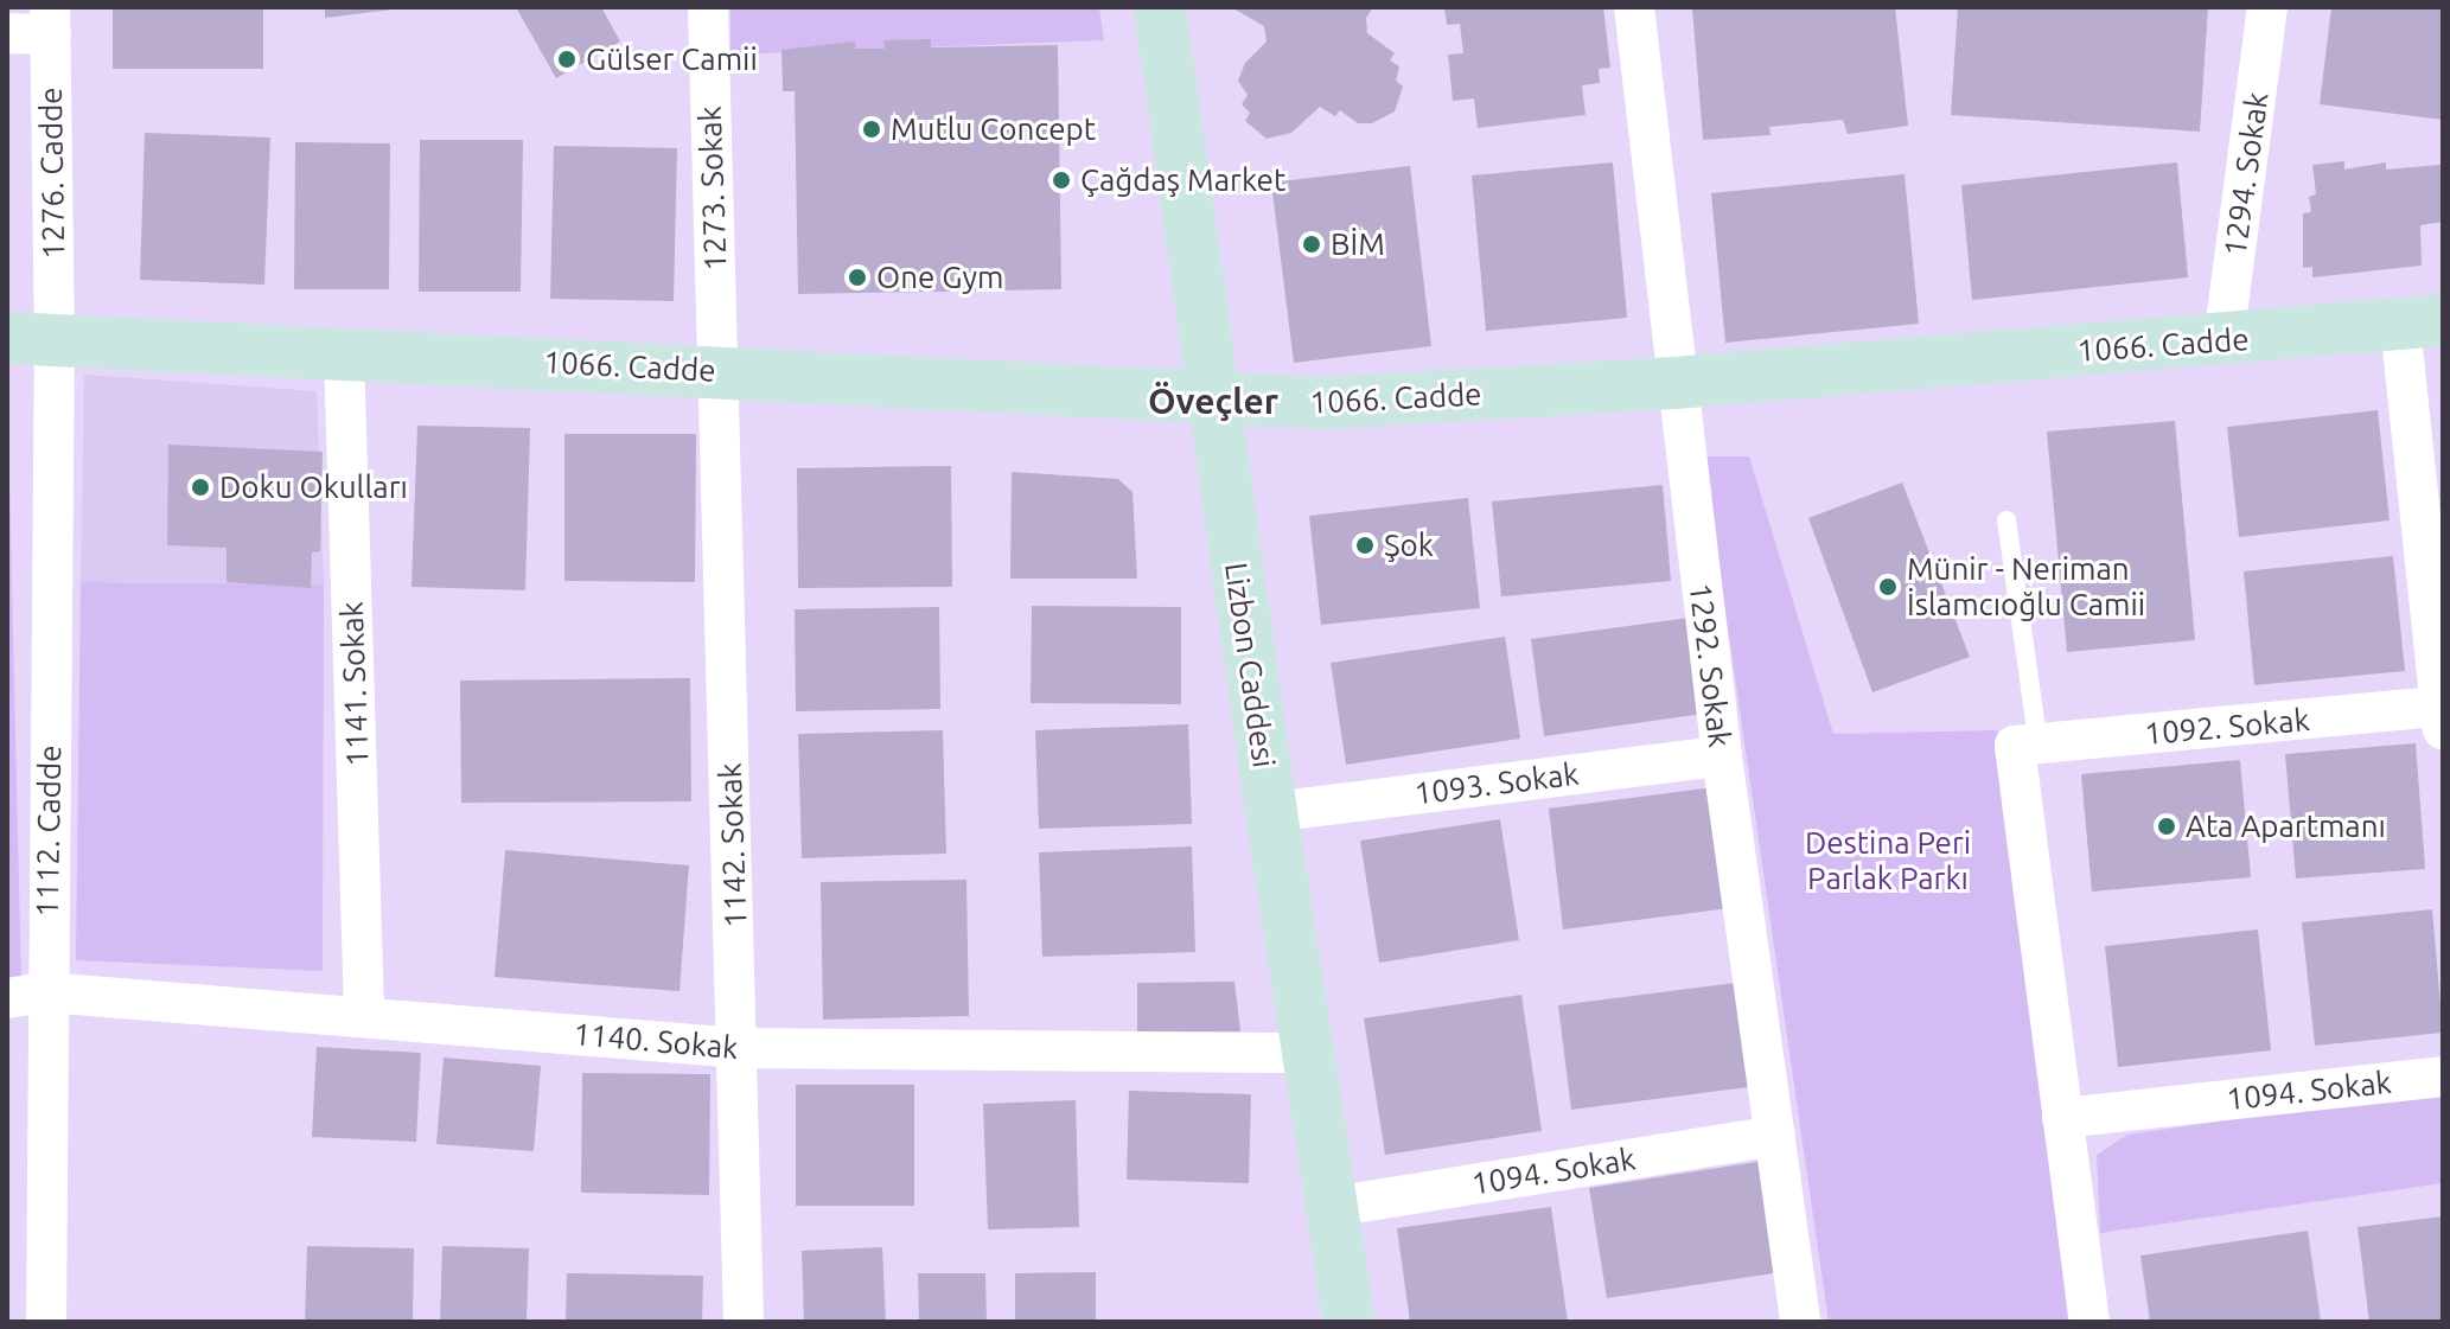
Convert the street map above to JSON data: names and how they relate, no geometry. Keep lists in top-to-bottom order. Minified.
{"streets":{"street":["1276. Cadde","1294. Sokak","1273. Sokak","1066. Cadde","Lizbon Caddesi","1292. Sokak","1141. Sokak","1092. Sokak","1093. Sokak","1112. Cadde","1142. Sokak","1140. Sokak","1094. Sokak"]},"crossings":[["1276. Cadde","1066. Cadde"],["1276. Cadde","1112. Cadde"],["1294. Sokak","1066. Cadde"],["1273. Sokak","1066. Cadde"],["1273. Sokak","1142. Sokak"],["1066. Cadde","Lizbon Caddesi"],["1066. Cadde","1292. Sokak"],["1066. Cadde","1141. Sokak"],["1066. Cadde","1112. Cadde"],["1066. Cadde","1142. Sokak"],["Lizbon Caddesi","1093. Sokak"],["Lizbon Caddesi","1140. Sokak"],["Lizbon Caddesi","1094. Sokak"],["1292. Sokak","1093. Sokak"],["1292. Sokak","1094. Sokak"],["1141. Sokak","1140. Sokak"],["1112. Cadde","1140. Sokak"],["1142. Sokak","1140. Sokak"]],"districts":["Öveçler"],"parks":["Destina Peri Parlak Parkı"],"places":["Gülser Camii","Mutlu Concept","Çağdaş Market","BİM","One Gym","Doku Okulları","Şok","Münir - Neriman İslamcıoğlu Camii","Ata Apartmanı"]}
